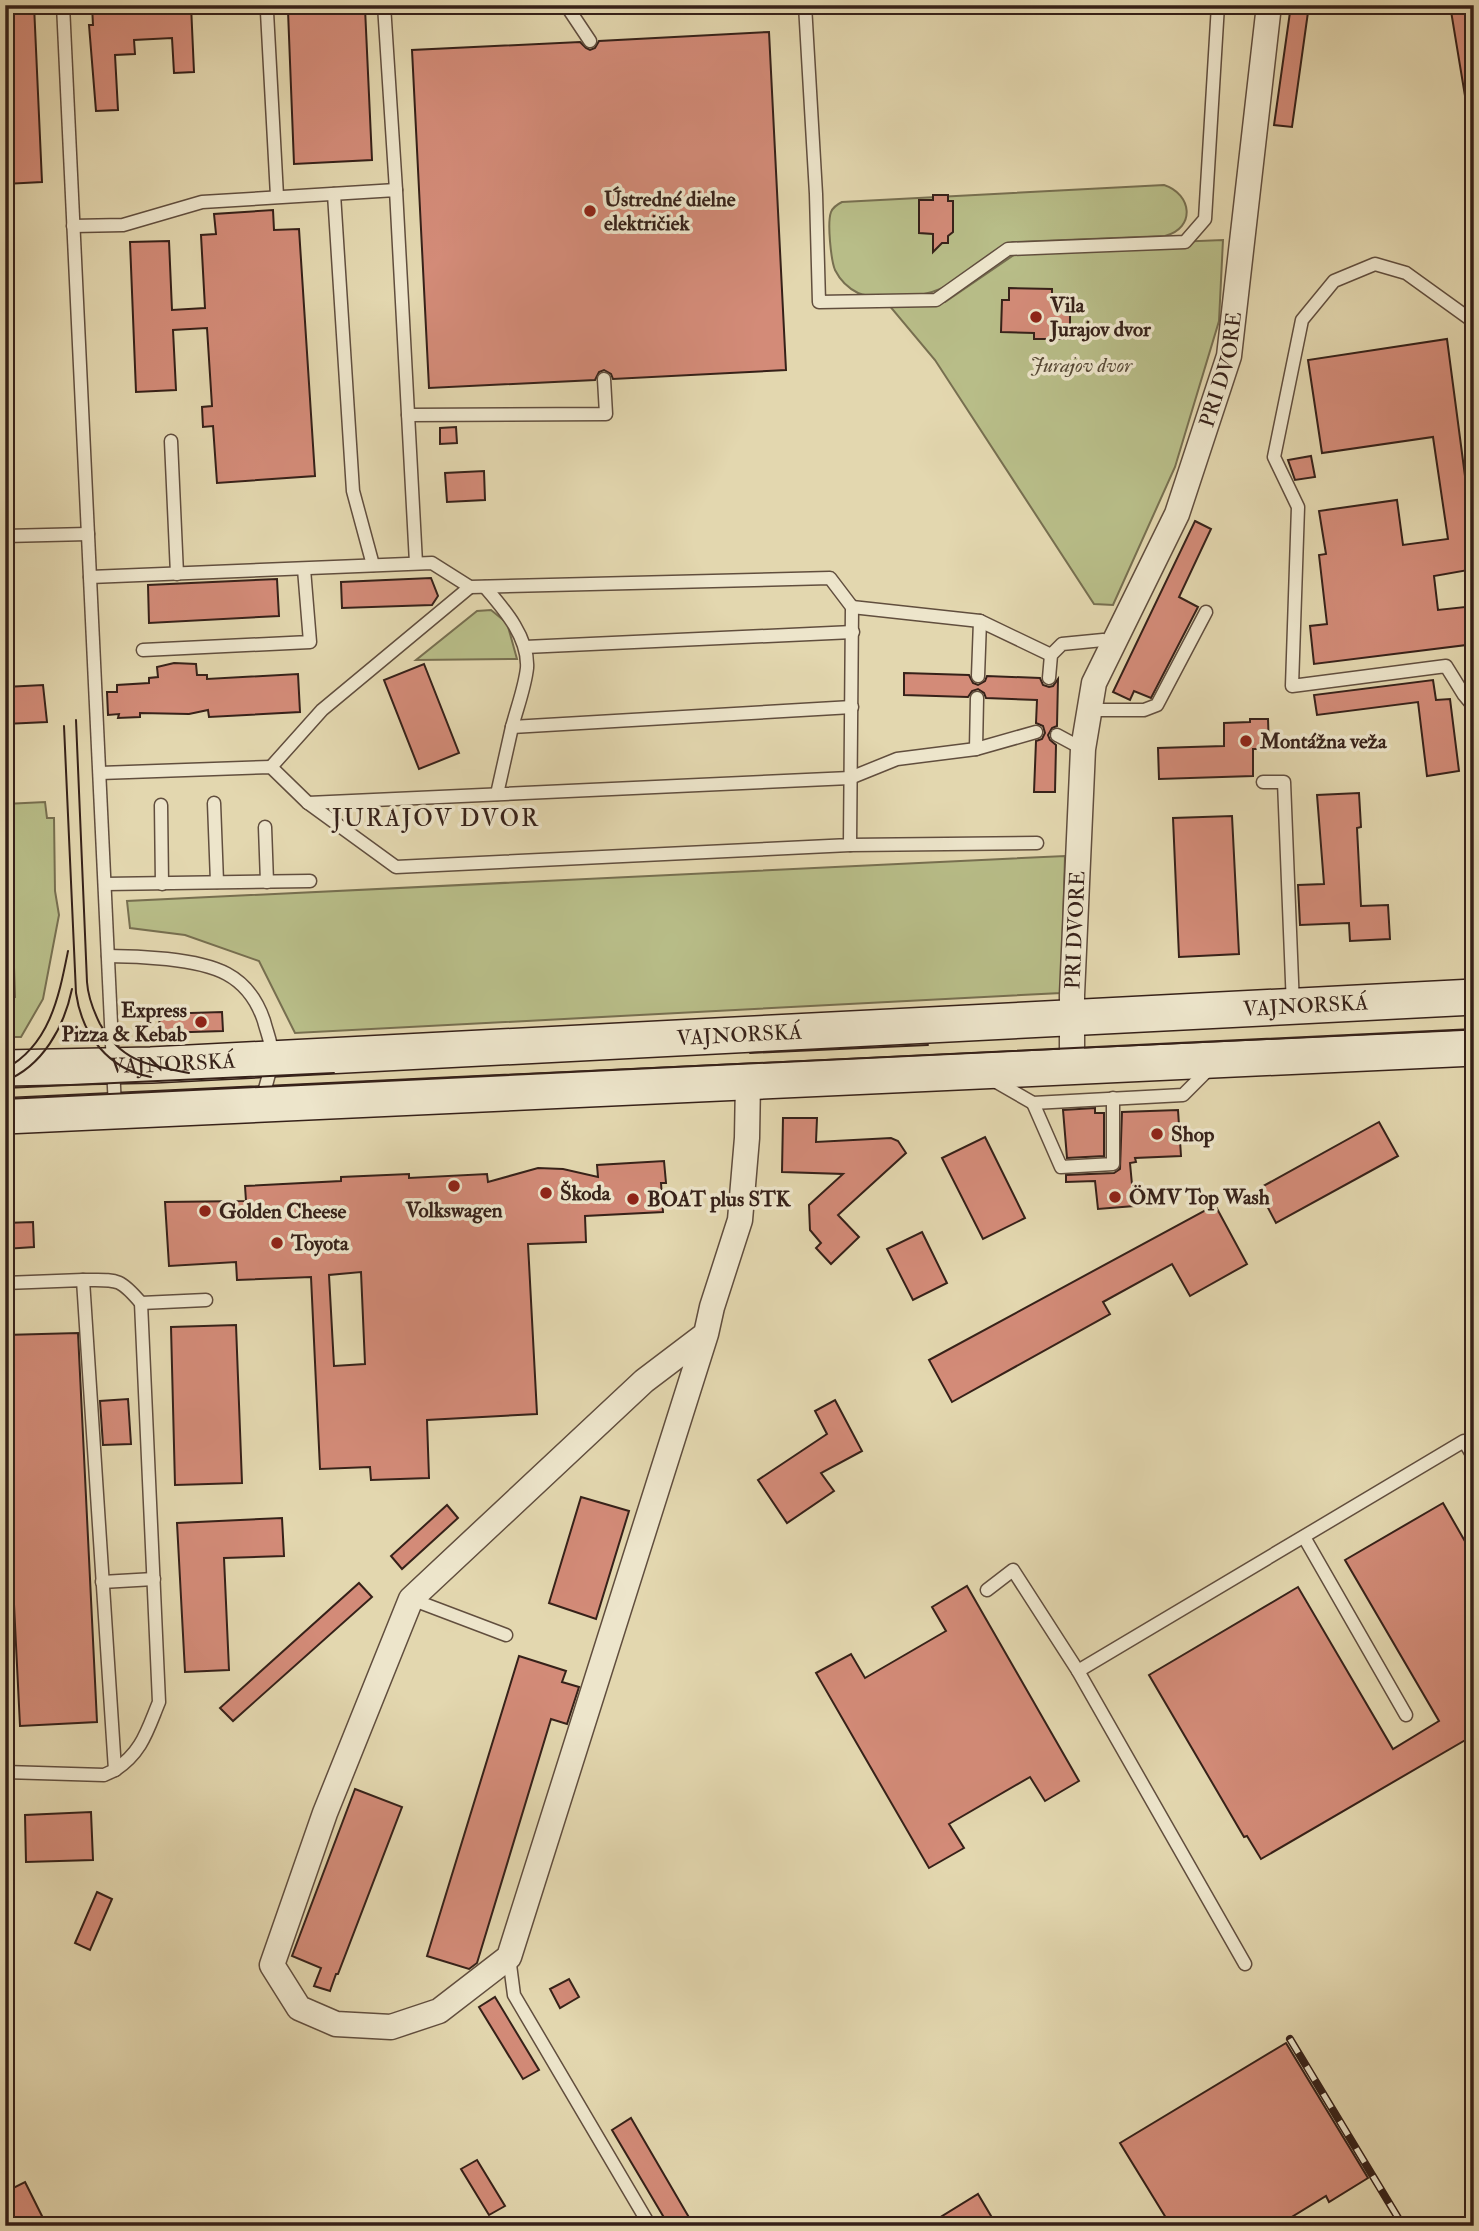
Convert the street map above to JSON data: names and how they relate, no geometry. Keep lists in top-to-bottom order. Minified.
{"streets":{"main road":["VAJNORSKÁ"],"street":["PRI DVORE"]},"crossings":[["PRI DVORE","VAJNORSKÁ"]],"districts":["JURAJOV DVOR"],"parks":["Jurajov dvor"],"places":["Ústredné dielne električiek","Vila Jurajov dvor","Montážna veža","Express Pizza & Kebab","Shop","Volkswagen","Škoda","ÖMV Top Wash","BOAT plus STK","Golden Cheese","Toyota"]}
